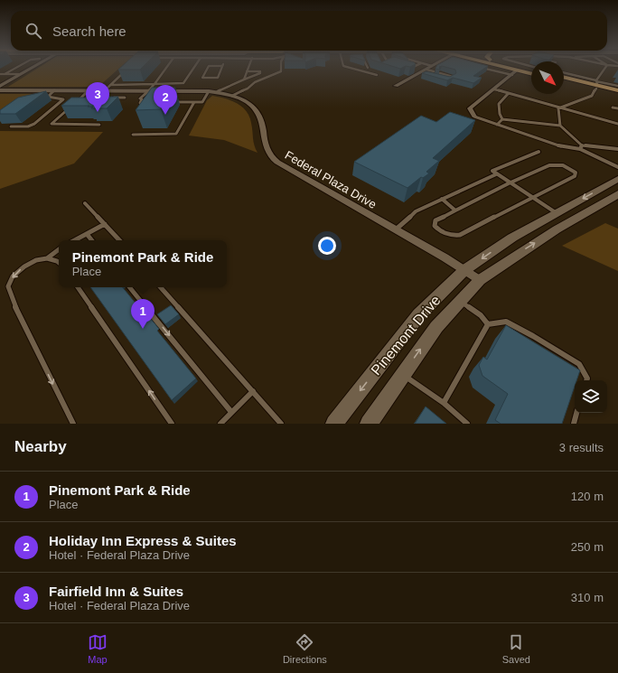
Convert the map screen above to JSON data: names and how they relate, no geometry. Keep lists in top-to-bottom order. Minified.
{"streets":{"main road":["Pinemont Drive"],"street":["Federal Plaza Drive"]},"crossings":[["Federal Plaza Drive","Pinemont Drive"]],"north":"bottom right","page":{"search":"Search here","pins":["3","2","1"],"popup":["Pinemont Park & Ride","Place"],"heading":["Nearby","3 results"],"list":[{"mark":"1","name":"Pinemont Park & Ride","note":"Place","value":"120 m"},{"mark":"2","name":"Holiday Inn Express & Suites","note":"Hotel · Federal Plaza Drive","value":"250 m"},{"mark":"3","name":"Fairfield Inn & Suites","note":"Hotel · Federal Plaza Drive","value":"310 m"}],"nav":["Map","Directions","Saved"]}}
